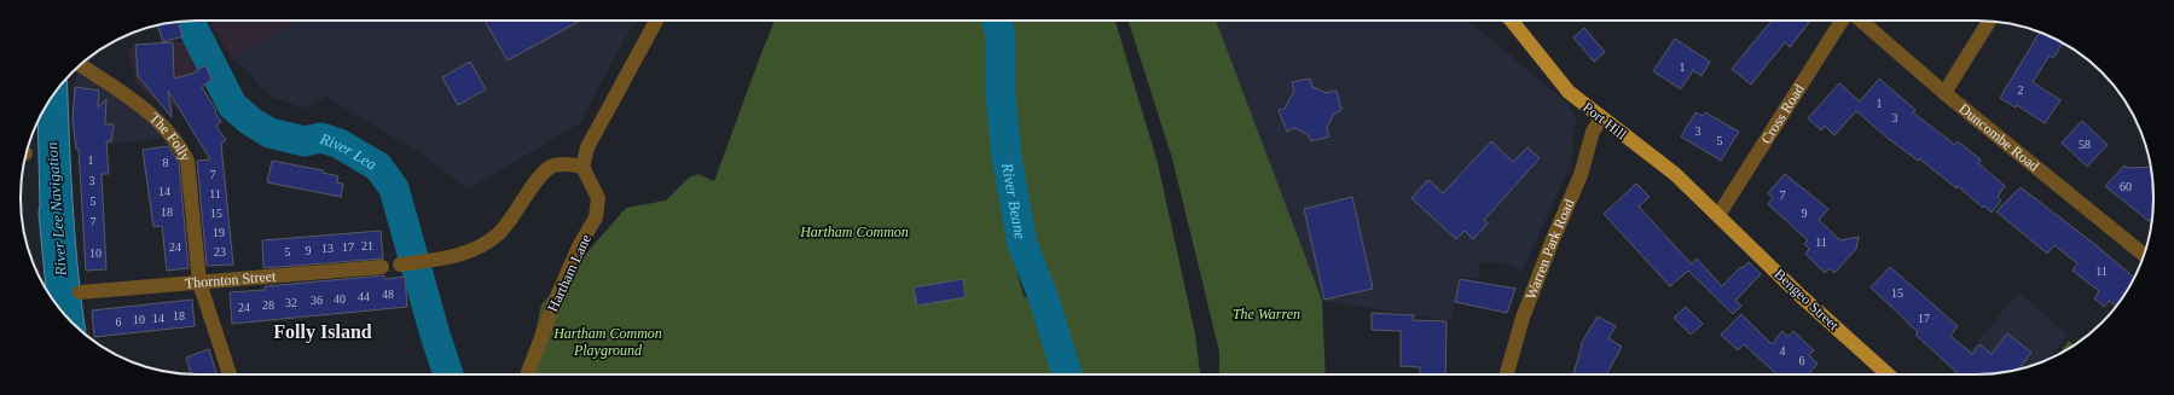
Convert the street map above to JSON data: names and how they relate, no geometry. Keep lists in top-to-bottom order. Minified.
{"streets":{"main road":["Port Hill","Bengeo Street"],"street":["Cross Road","The Folly","Duncombe Road","Warren Park Road","Hartham Lane","Thornton Street"]},"crossings":[["Cross Road","Port Hill"],["Cross Road","Bengeo Street"],["Port Hill","Warren Park Road"],["Port Hill","Bengeo Street"],["The Folly","Thornton Street"]],"districts":["Folly Island"],"water":["River Lea","River Beane","River Lee Navigation"],"parks":["Hartham Common","The Warren","Hartham Common Playground"],"house_numbers":["1","2","1","3","3","5","58","1","8","7","3","60","14","11","7","5","18","15","9","7","19","11","21","24","17","13","9","23","5","10","11","15","48","44","40","36","32","28","24","18","14","17","10","6","4","6"]}
